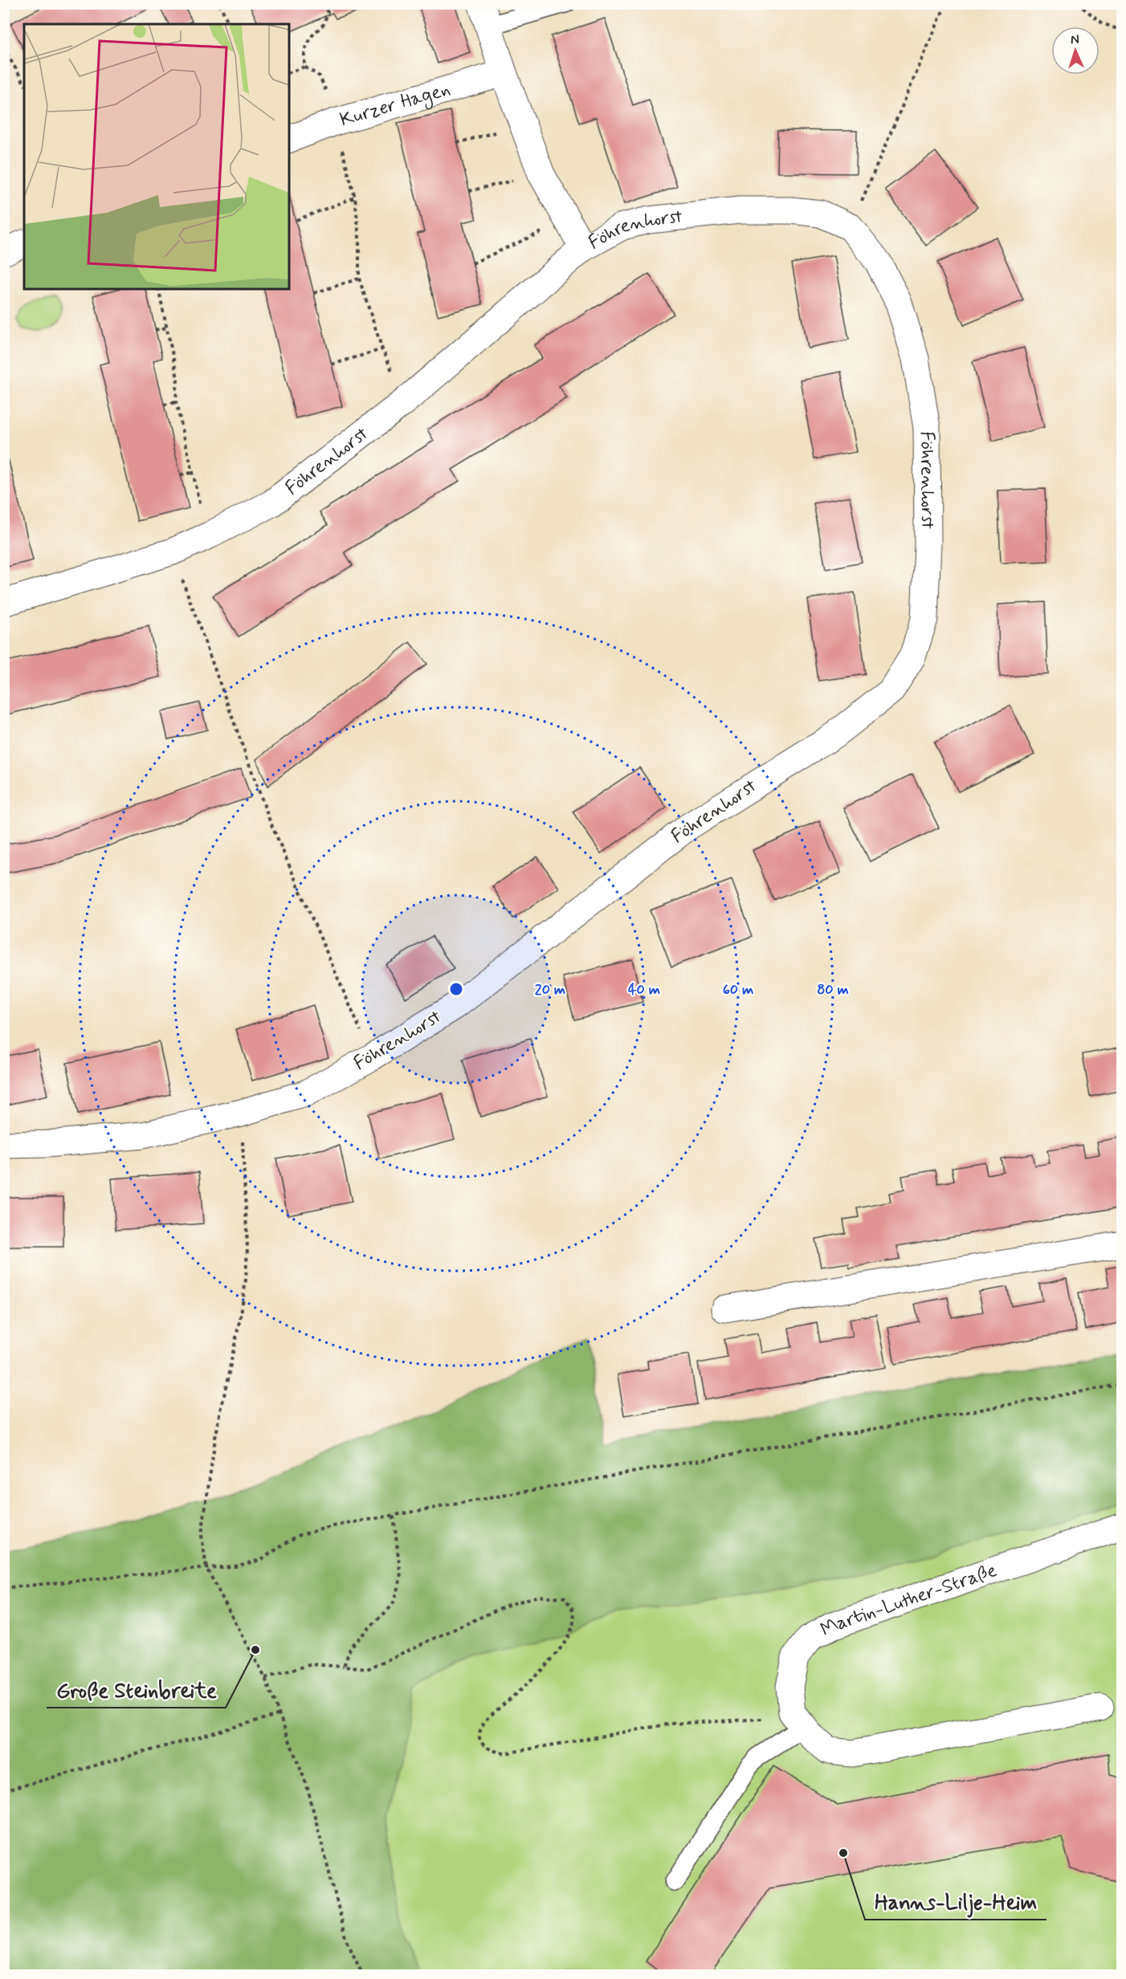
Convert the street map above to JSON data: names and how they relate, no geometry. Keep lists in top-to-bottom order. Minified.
{"streets":{"street":["Kurzer Hagen","Föhrenhorst","Martin-Luther-Straße"]},"places":["Große Steinbreite","Hanns-Lilje-Heim"],"north":"top","rings":["20 m","40 m","60 m","80 m"]}
